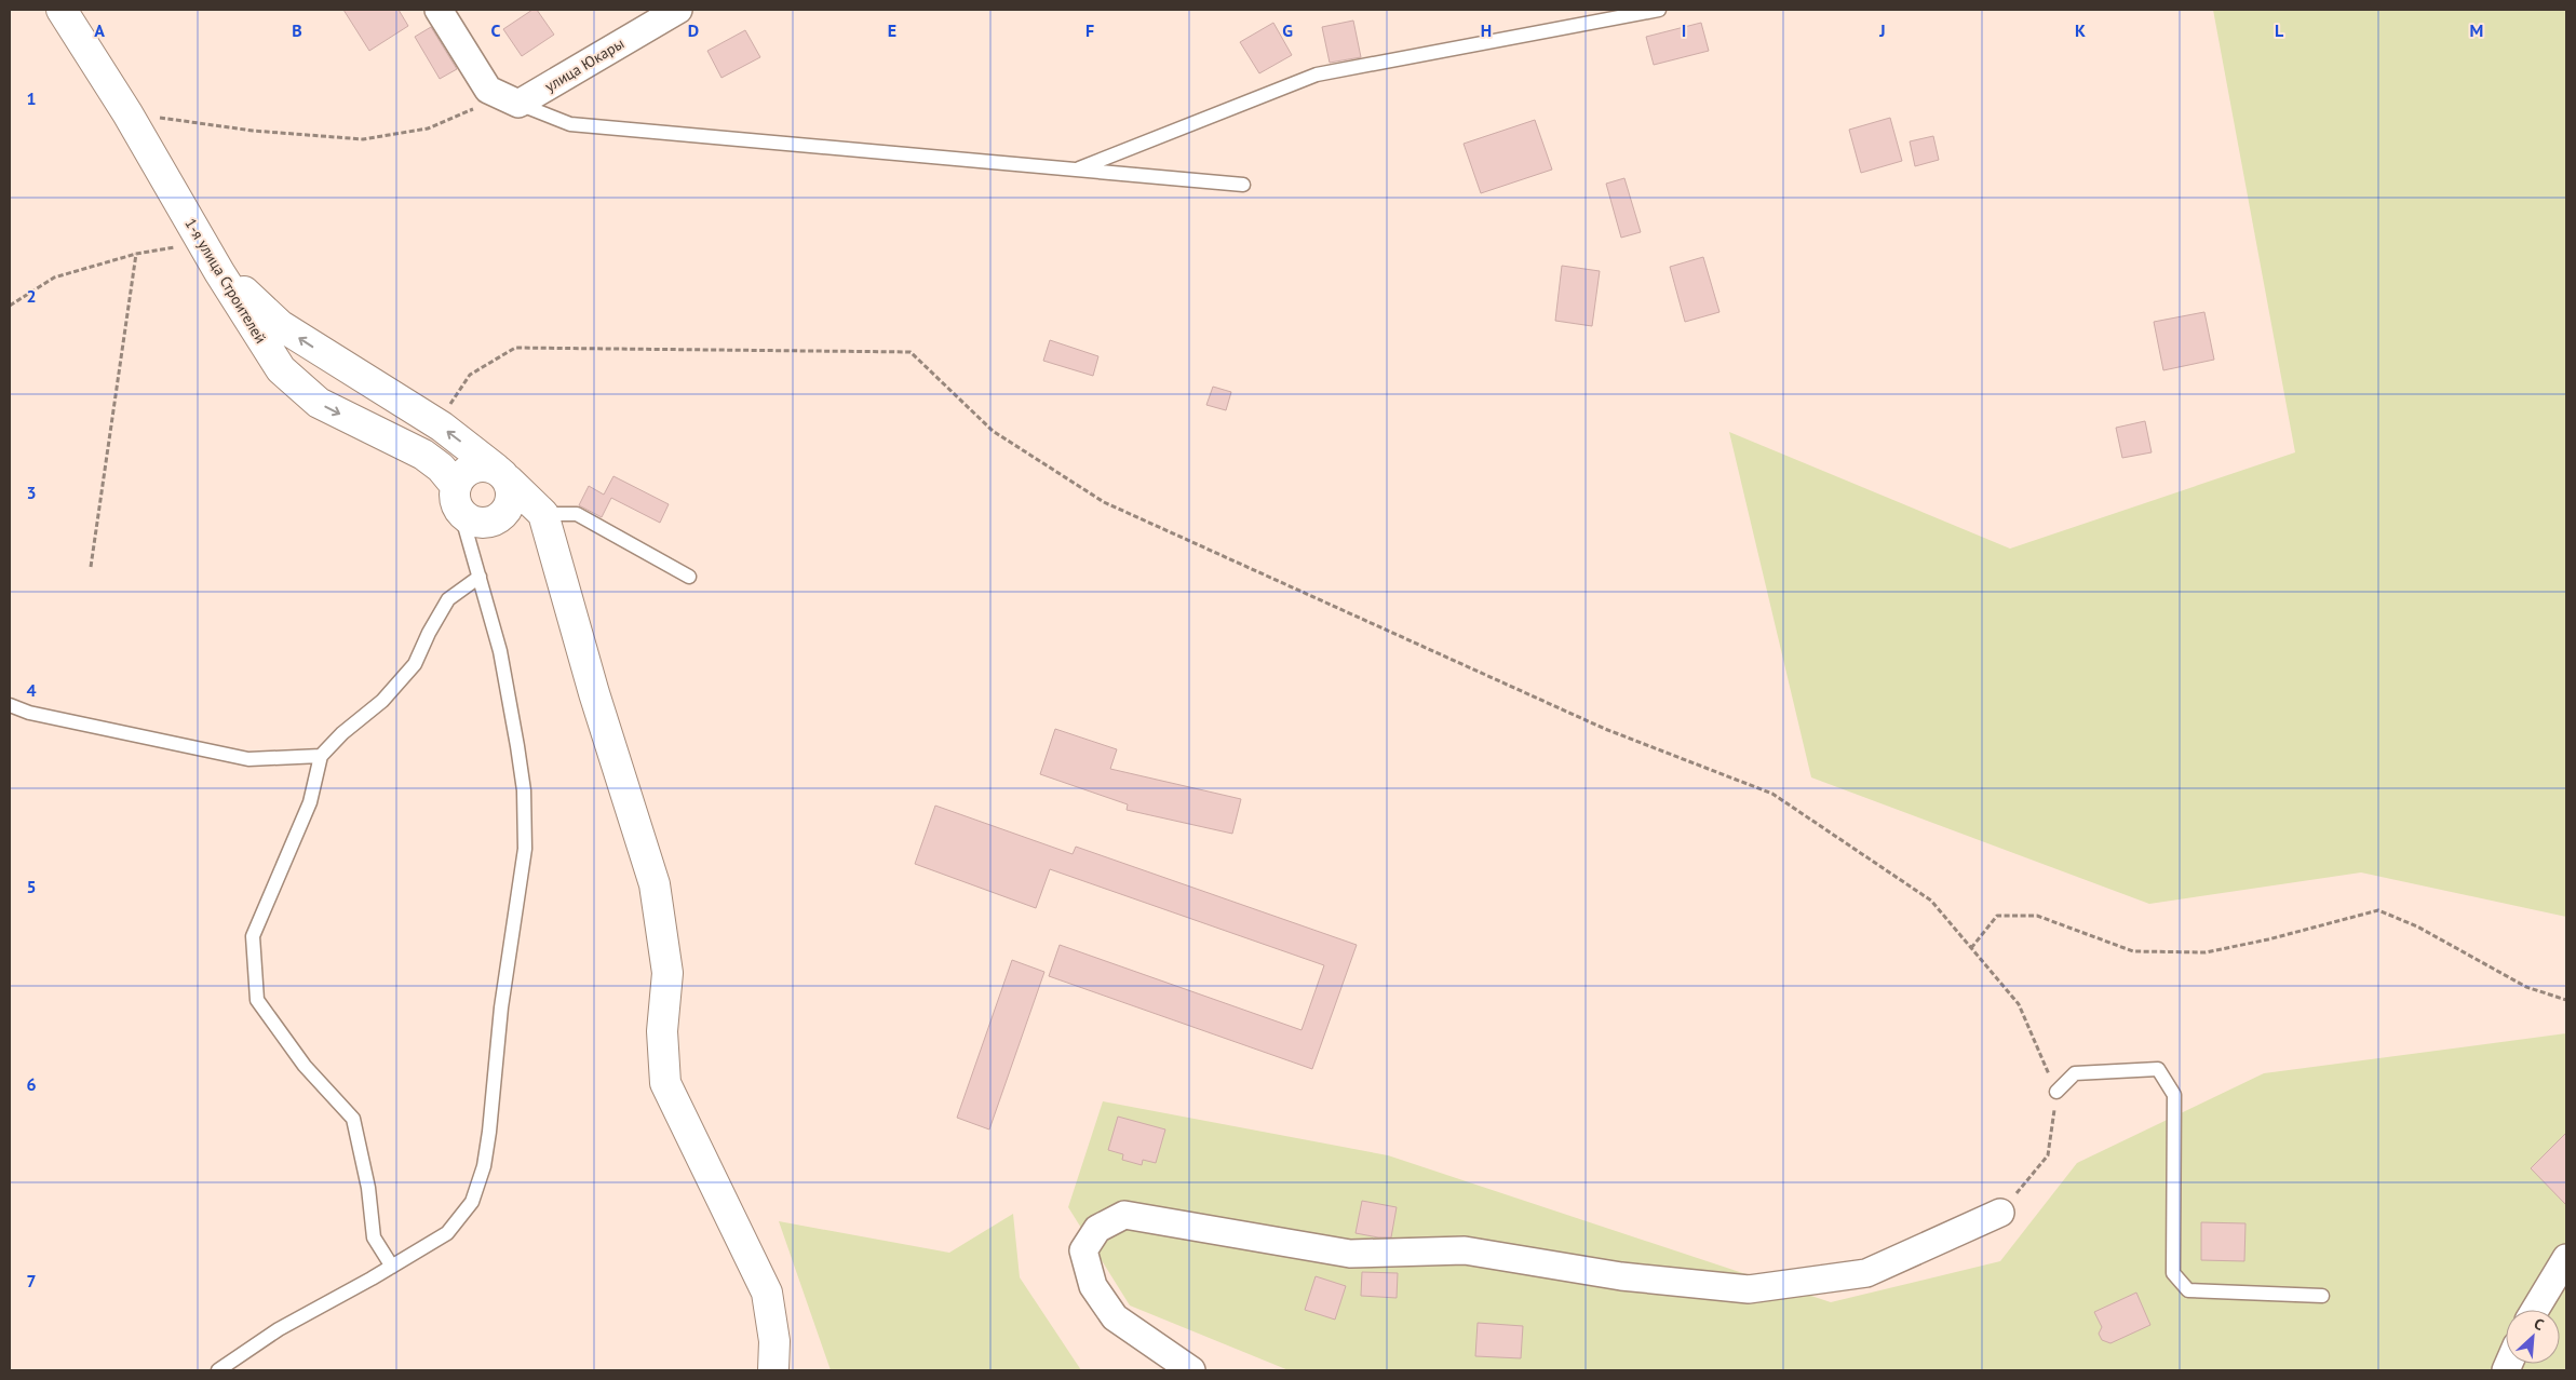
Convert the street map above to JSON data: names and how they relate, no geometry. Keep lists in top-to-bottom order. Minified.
{"streets":{"street":["улица Юкары","1-я улица Строителей"]},"north":"top right","grid":{"columns":["A","B","C","D","E","F","G","H","I","J","K","L","M"],"rows":["1","2","3","4","5","6","7"]}}
